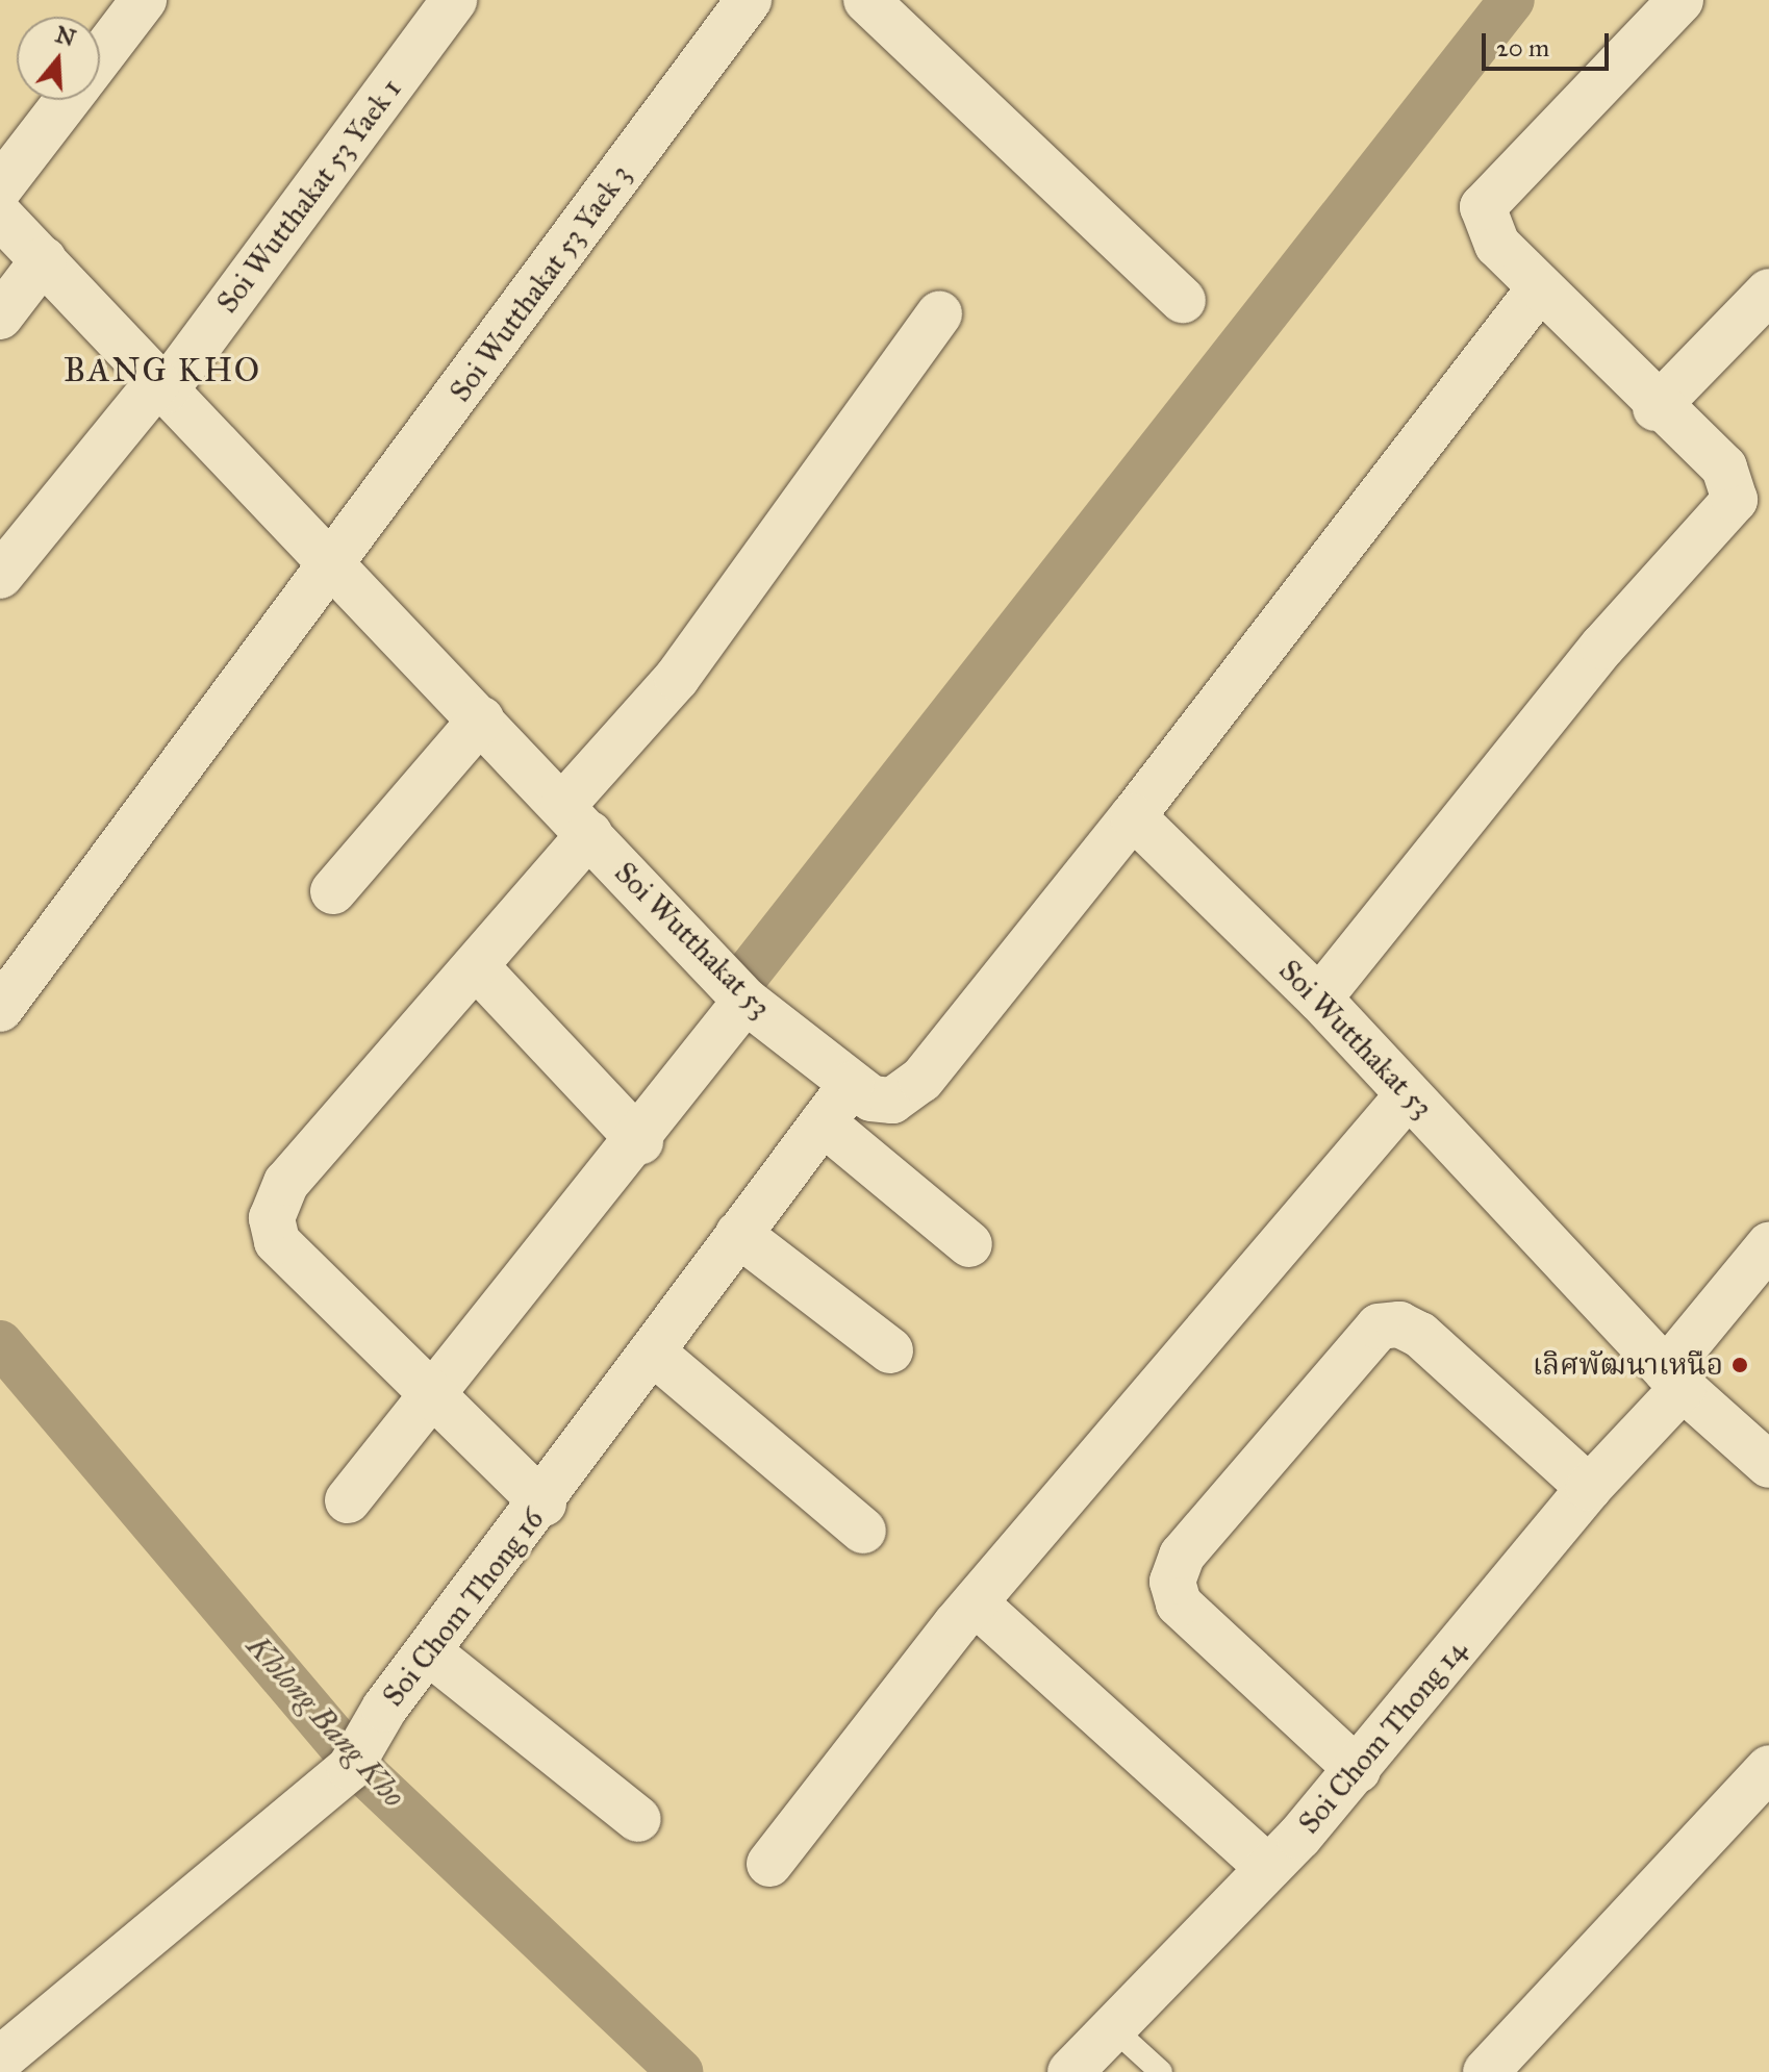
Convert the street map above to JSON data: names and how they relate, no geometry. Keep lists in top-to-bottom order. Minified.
{"streets":{"street":["Soi Wutthakat 53 Yaek 1","Soi Wutthakat 53 Yaek 3","Soi Wutthakat 53","Soi Chom Thong 16","Soi Chom Thong 14"]},"crossings":[["Soi Wutthakat 53 Yaek 1","Soi Wutthakat 53"],["Soi Wutthakat 53 Yaek 3","Soi Wutthakat 53"],["Soi Wutthakat 53","Soi Chom Thong 16"],["Soi Wutthakat 53","Soi Chom Thong 14"]],"districts":["BANG KHO"],"water":["Khlong Bang Kho"],"places":["เลิศพัฒนาเหนือ"],"scale_bar":"20 m","north":"top"}
